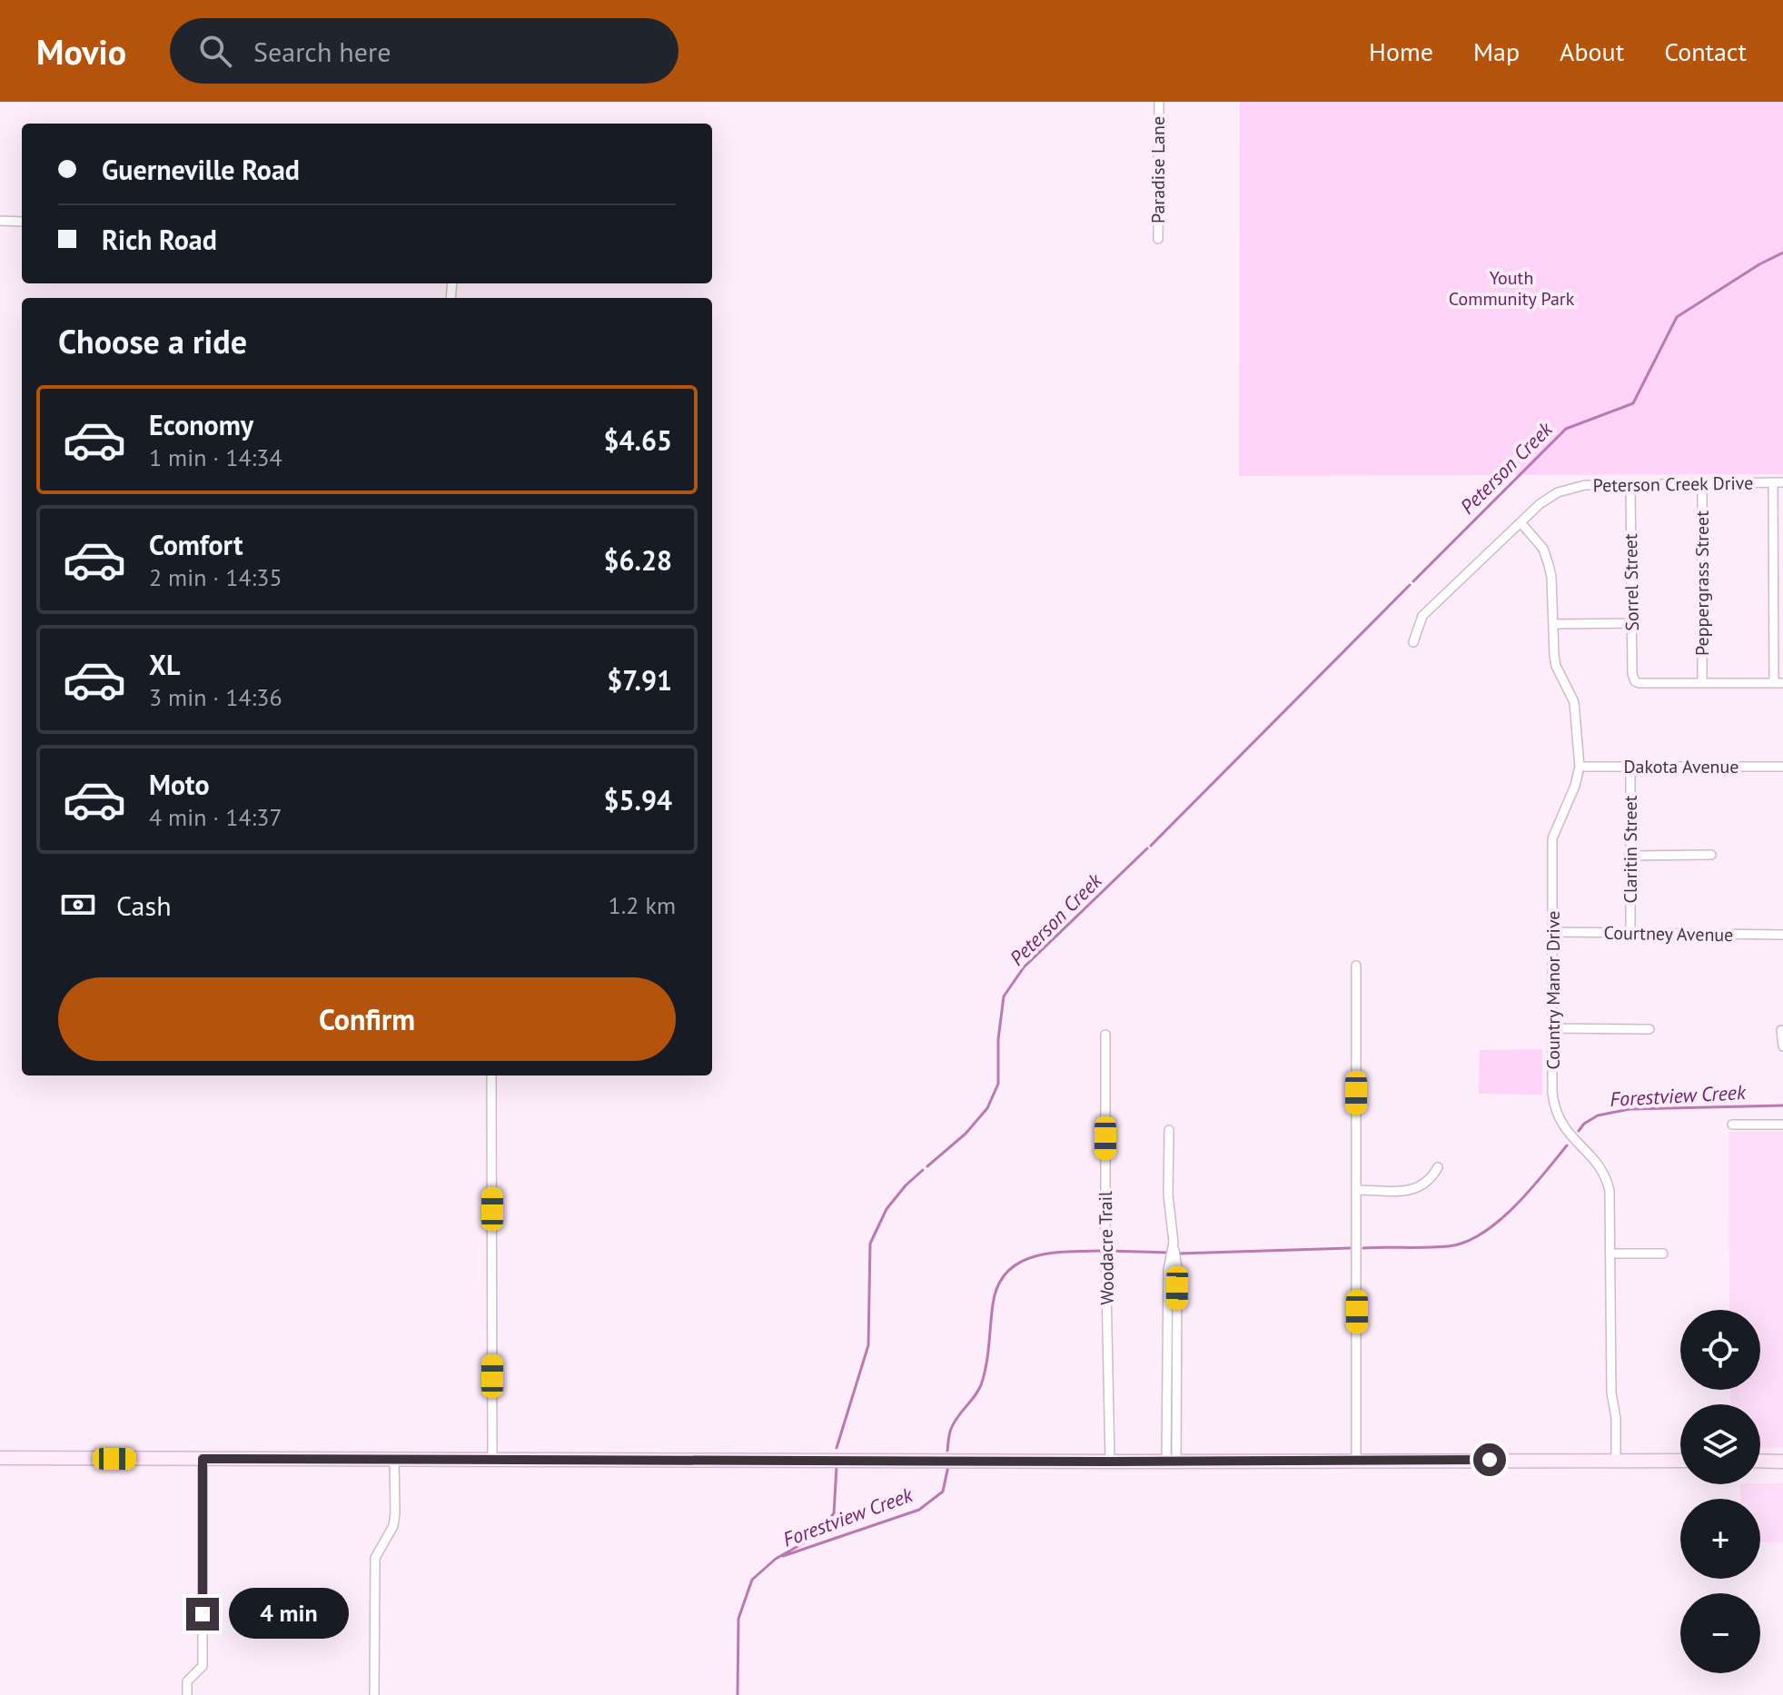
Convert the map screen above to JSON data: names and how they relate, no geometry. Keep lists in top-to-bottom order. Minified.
{"streets":{"street":["Paradise Lane","Peterson Creek Drive","Sorrel Street","Peppergrass Street","Dakota Avenue","Claritin Street","Courtney Avenue","Country Manor Drive","Woodacre Trail"]},"crossings":[["Peterson Creek Drive","Sorrel Street"],["Peterson Creek Drive","Peppergrass Street"],["Peterson Creek Drive","Country Manor Drive"],["Sorrel Street","Peppergrass Street"],["Dakota Avenue","Claritin Street"],["Dakota Avenue","Country Manor Drive"],["Claritin Street","Courtney Avenue"],["Courtney Avenue","Country Manor Drive"]],"water":["Peterson Creek","Forestview Creek"],"parks":["Youth Community Park"],"page":{"header":"Movio","search":"Search here","nav":["Home","Map","About","Contact"],"banner":["Guerneville Road","Rich Road"],"heading":"Choose a ride","list":[{"name":"Economy","note":"1 min · 14:34","value":"$4.65"},{"name":"Comfort","note":"2 min · 14:35","value":"$6.28"},{"name":"XL","note":"3 min · 14:36","value":"$7.91"},{"name":"Moto","note":"4 min · 14:37","value":"$5.94"}],"pay":["Cash","1.2 km"],"buttons":"Confirm","map_buttons":["+","−"],"bubble":"4 min"}}
